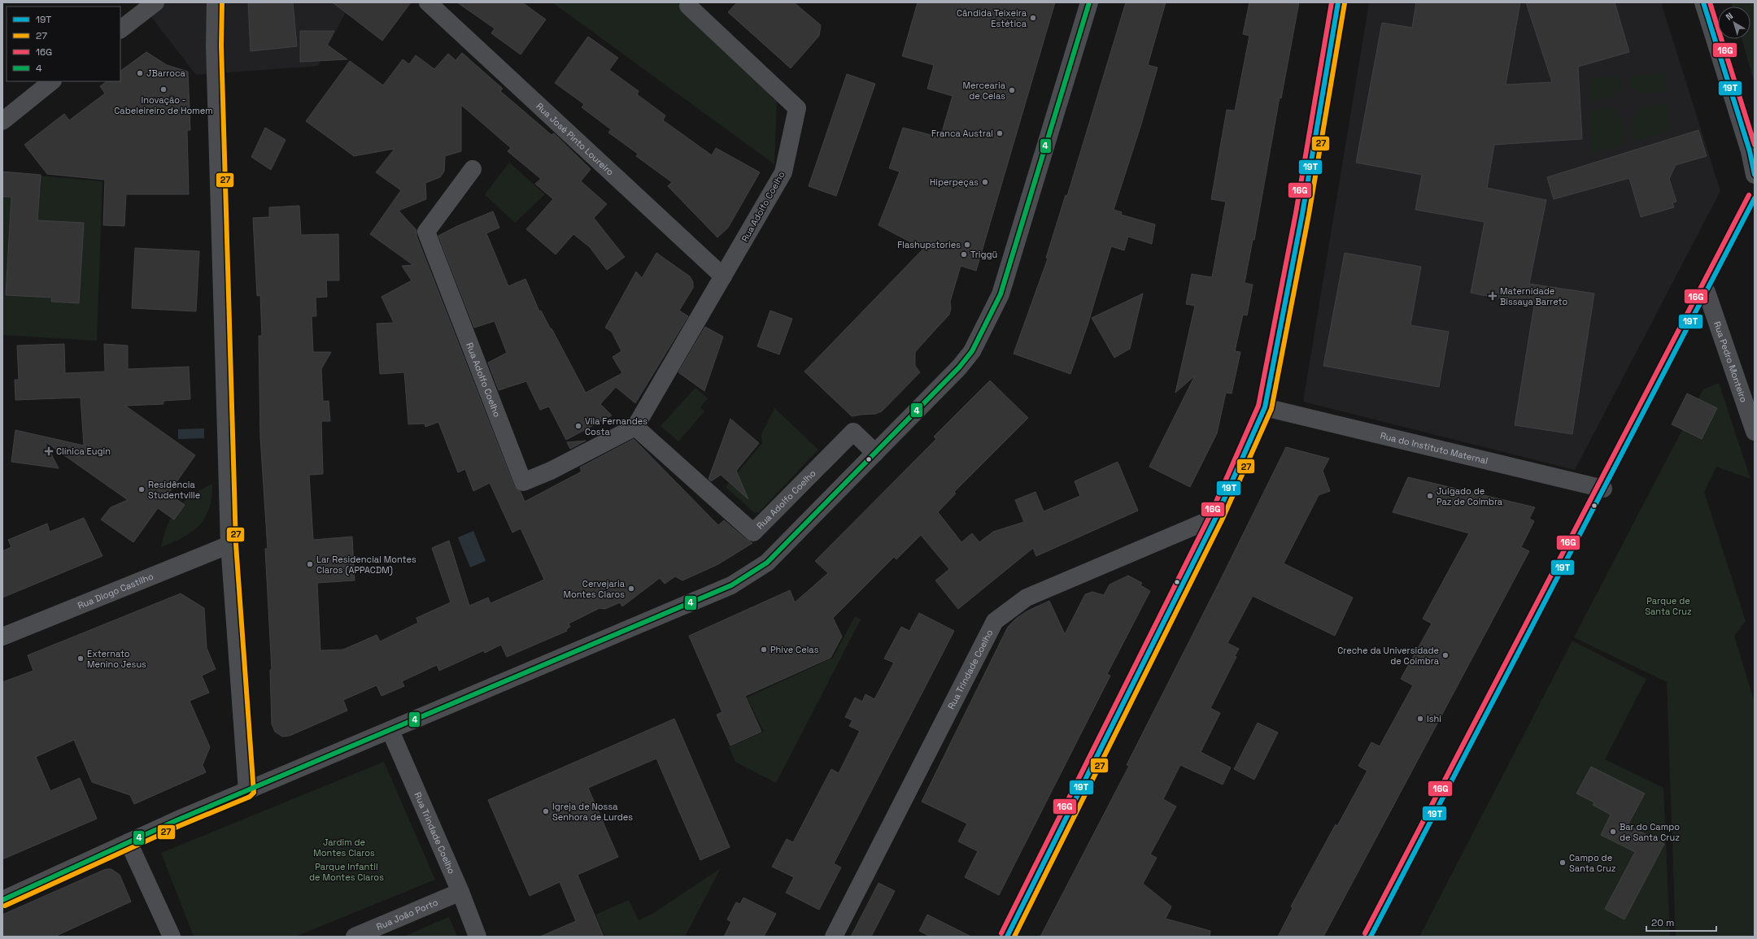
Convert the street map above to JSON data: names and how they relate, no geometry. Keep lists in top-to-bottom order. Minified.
{"streets":{"street":["Rua José Pinto Loureiro","Rua Adolfo Coelho","Rua Pedro Monteiro","Rua do Instituto Maternal","Rua Diogo Castilho","Rua Trindade Coelho","Rua João Porto"]},"crossings":[["Rua José Pinto Loureiro","Rua Adolfo Coelho"],["Rua Trindade Coelho","Rua João Porto"]],"parks":["Parque de Santa Cruz","Jardim de Montes Claros","Parque Infantil de Montes Claros"],"places":{"other":["Cândida Teixeira Estética","JBarroca","Inovação - Cabeleireiro de Homem","Mercearia de Celas","Franca Austral","Hiperpeças","Flashupstories","Triggü","Vila Fernandes Costa","Residência Studentville","Julgado de Paz de Coimbra","Lar Residencial Montes Claros (APPACDM)","Cervejaria Montes Claros","Phive Celas","Creche da Universidade de Coimbra","Externato Menino Jesus","Ishi","Igreja de Nossa Senhora de Lurdes","Bar do Campo de Santa Cruz","Campo de Santa Cruz"],"health":["Maternidade Bissaya Barreto","Clínica Eugin"]},"lines":["transit line 19T","transit line 27","transit line 16G","transit line 4"],"legend":["19T","27","16G","4"],"scale_bar":"20 m","north":"top left"}
